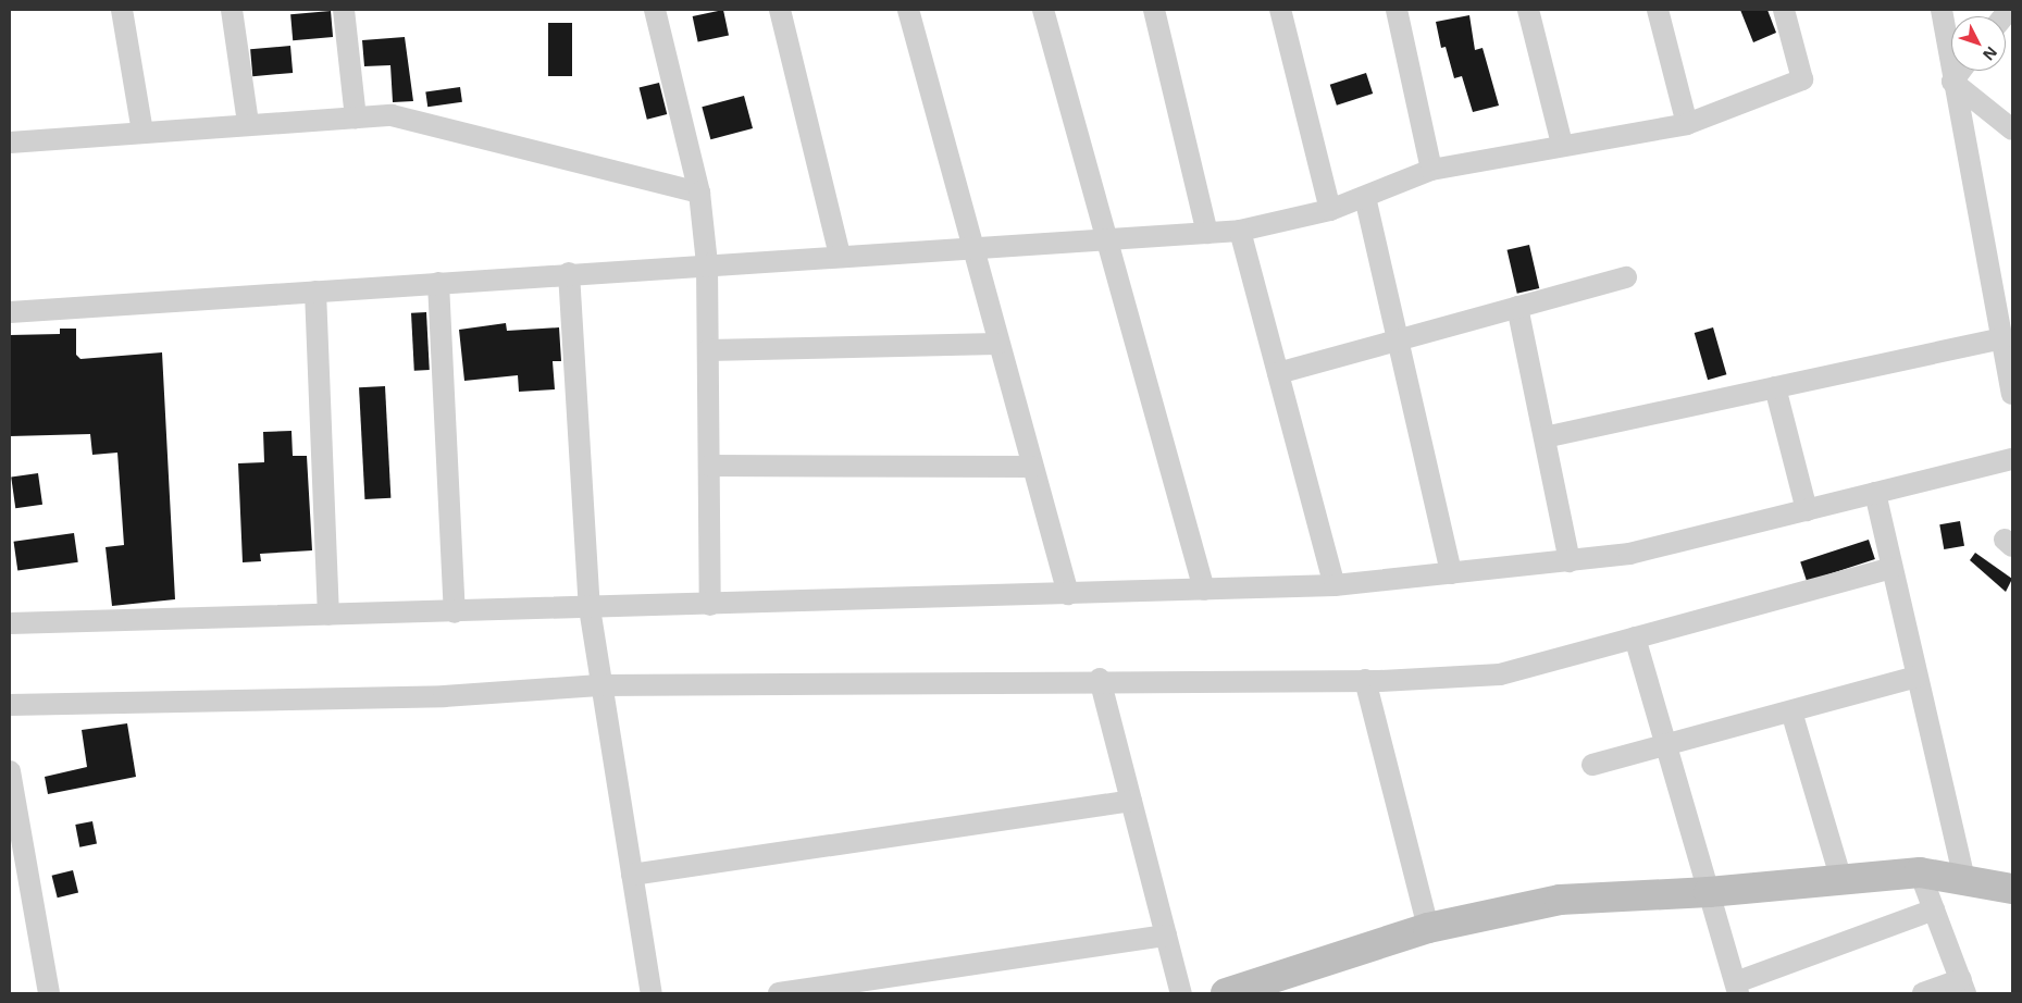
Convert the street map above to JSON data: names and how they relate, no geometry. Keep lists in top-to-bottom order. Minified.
{"north":"bottom right"}
